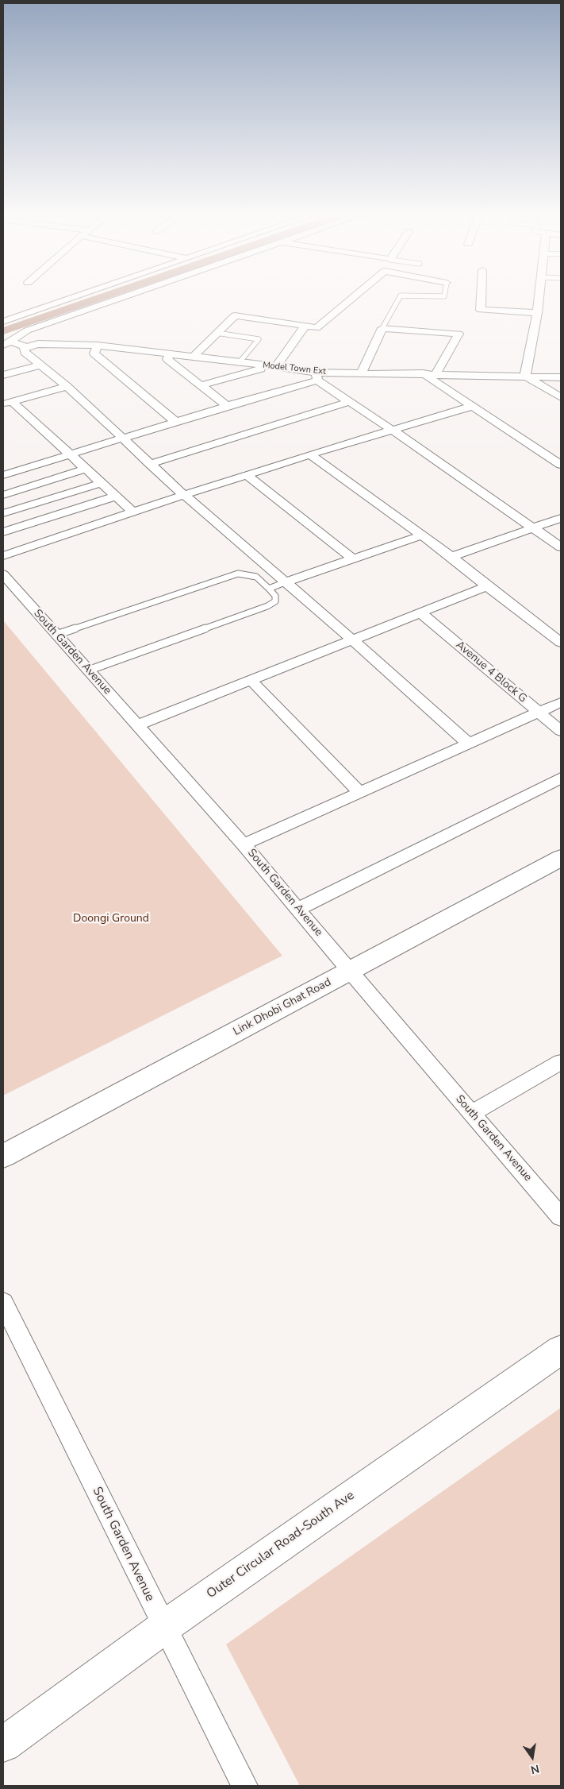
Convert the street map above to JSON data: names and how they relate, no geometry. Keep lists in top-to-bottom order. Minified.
{"streets":{"street":["Model Town Ext","South Garden Avenue","Avenue 4 Block G","Link Dhobi Ghat Road","Outer Circular Road-South Ave"]},"crossings":[["South Garden Avenue","Link Dhobi Ghat Road"],["South Garden Avenue","Outer Circular Road-South Ave"]],"parks":["Doongi Ground"],"north":"bottom"}
